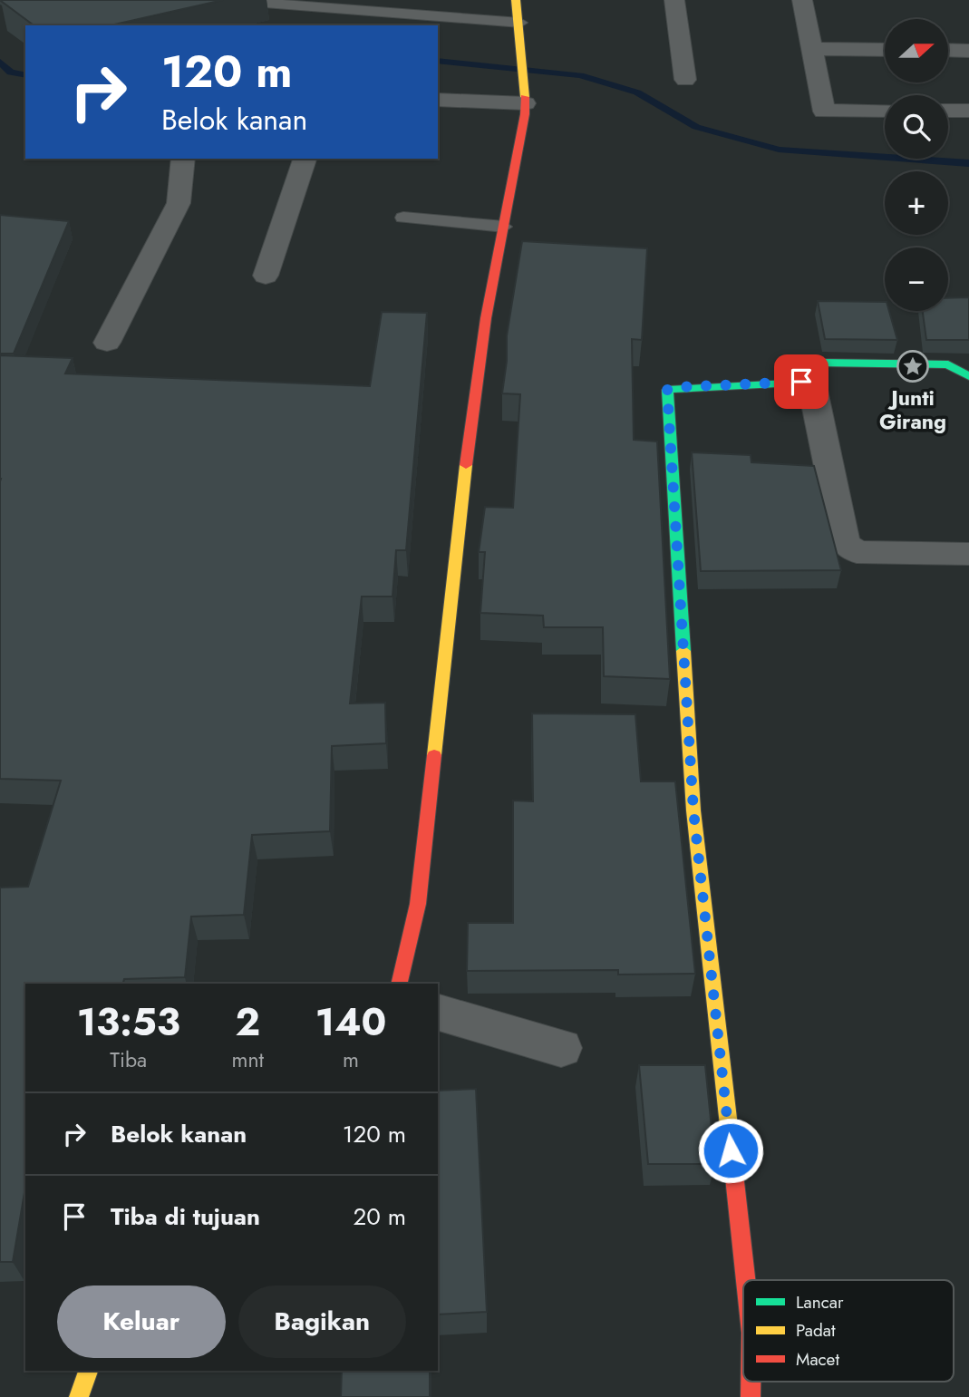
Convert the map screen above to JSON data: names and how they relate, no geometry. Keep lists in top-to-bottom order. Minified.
{"places":{"place":["Junti Girang"]},"legend":["Lancar","Padat","Macet"],"north":"right","page":{"map_buttons":["+","−"],"turn":["120 m","Belok kanan"],"eta":["13:53","Tiba","2","mnt","140","m"],"list":[{"name":"Belok kanan","value":"120 m"},{"name":"Tiba di tujuan","value":"20 m"}],"buttons":["Keluar","Bagikan"]}}
